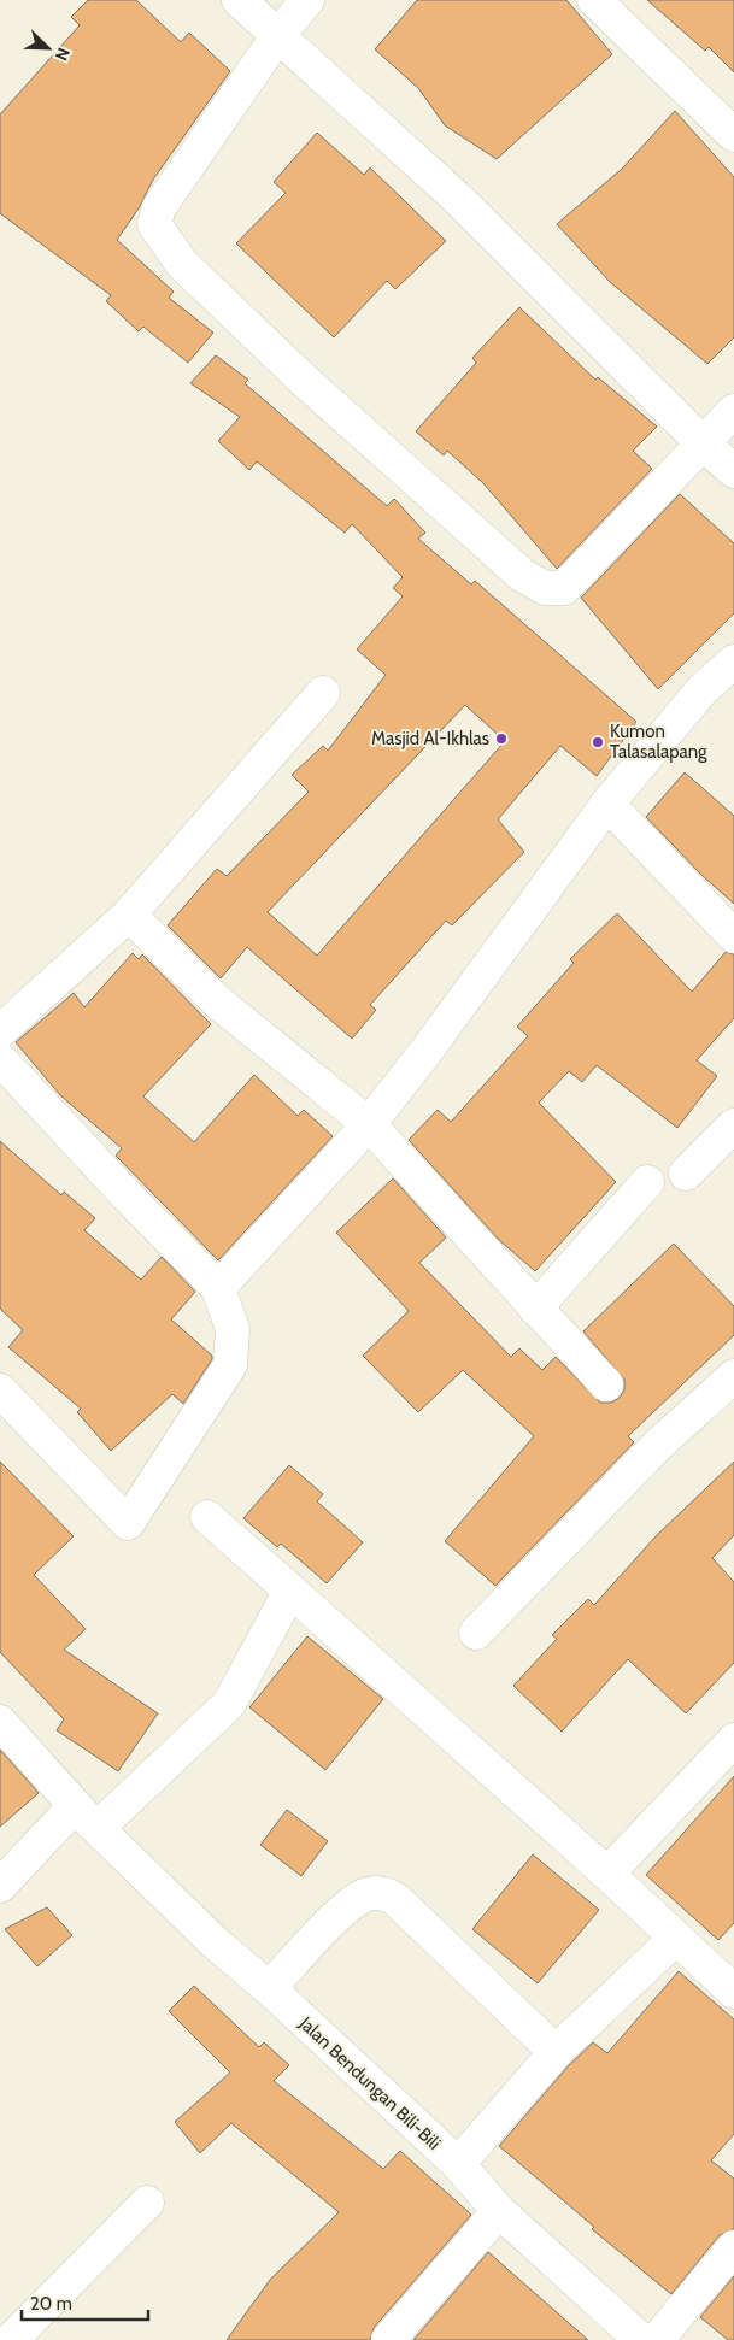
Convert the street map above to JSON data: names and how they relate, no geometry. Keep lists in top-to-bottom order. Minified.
{"streets":{"street":["Jalan Bendungan Bili-Bili"]},"places":["Masjid Al-Ikhlas","Kumon Talasalapang"],"scale_bar":"20 m","north":"bottom right"}
